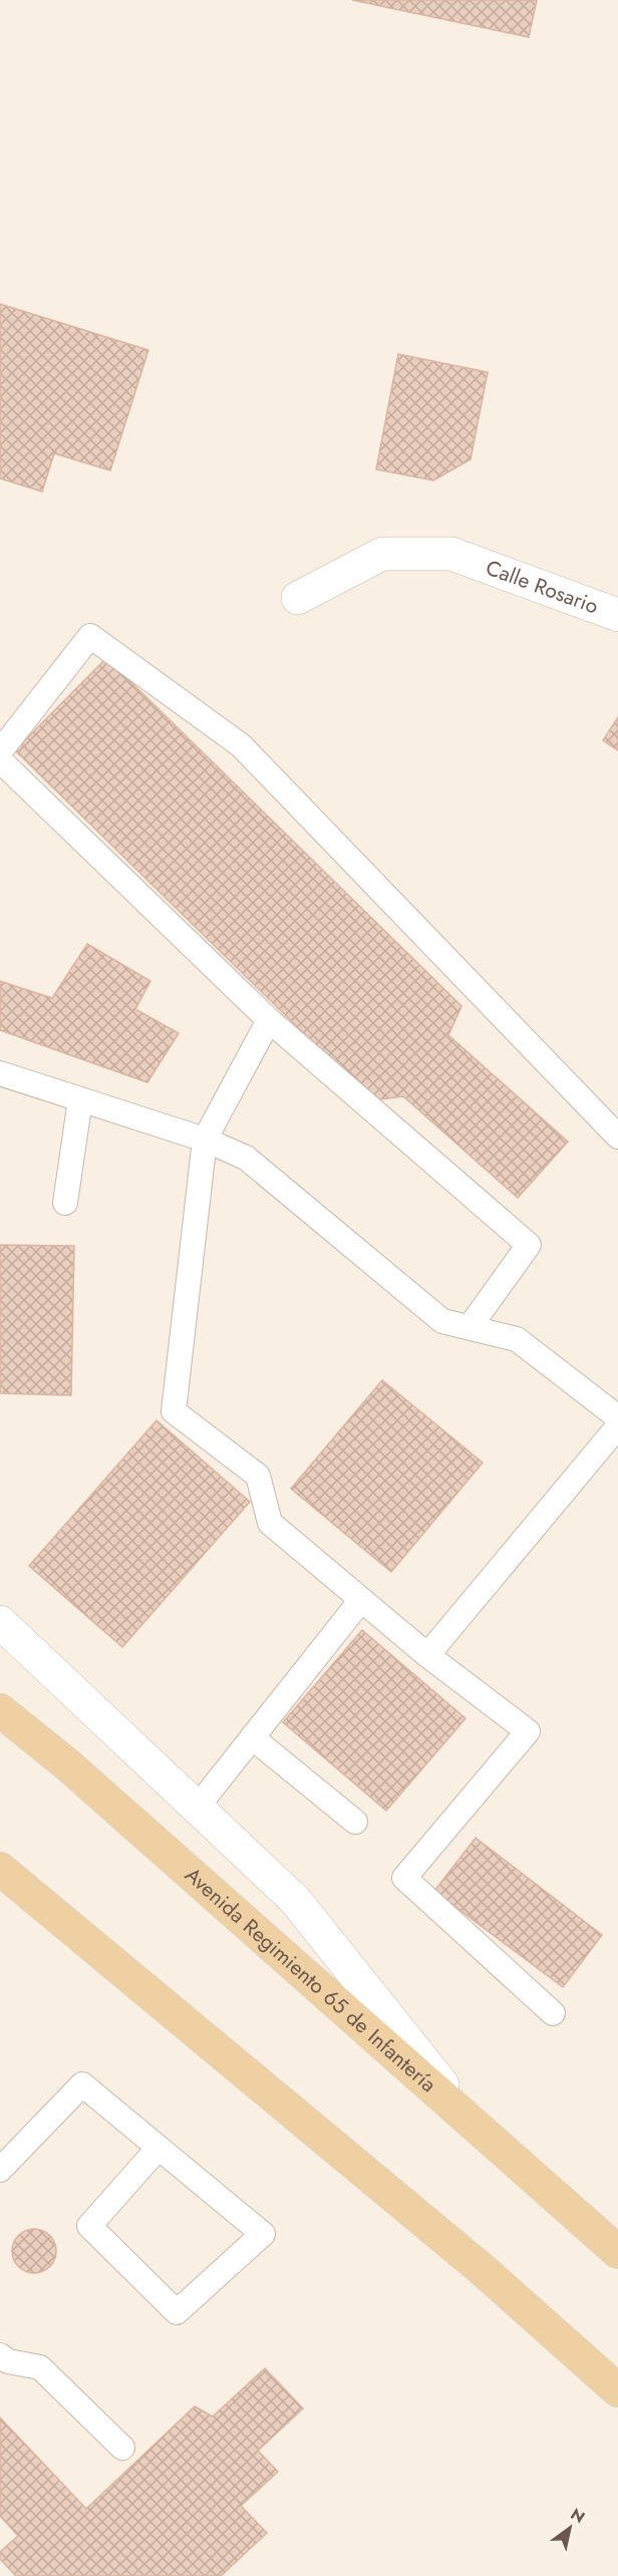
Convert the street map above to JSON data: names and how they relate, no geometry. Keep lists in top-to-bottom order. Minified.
{"streets":{"main road":["Avenida Regimiento 65 de Infantería"],"street":["Calle Rosario"]},"north":"top right"}
